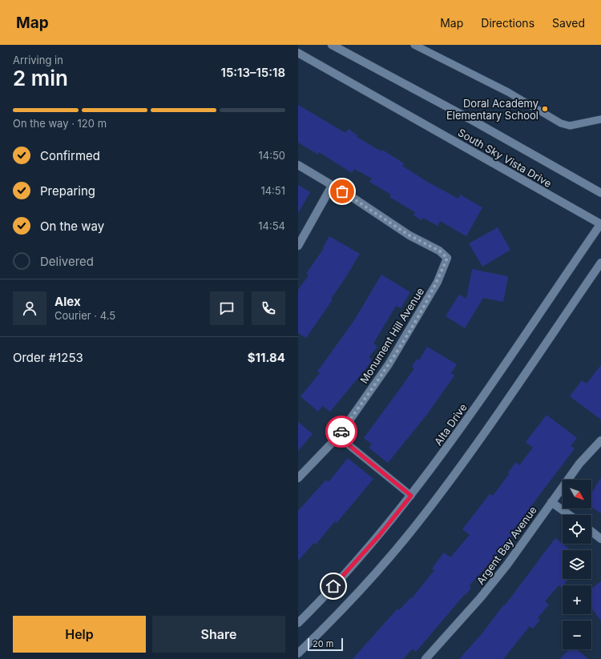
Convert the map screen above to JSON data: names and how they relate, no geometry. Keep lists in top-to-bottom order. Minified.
{"streets":{"main road":["South Sky Vista Drive","Monument Hill Avenue","Alta Drive","Argent Bay Avenue"]},"crossings":[["South Sky Vista Drive","Alta Drive"]],"places":["Doral Academy Elementary School"],"scale_bar":"20 m","north":"bottom right","page":{"header":"Map","nav":["Map","Directions","Saved"],"heading":["2 min","Arriving in","15:13–15:18"],"panel":["Alex","Courier · 4.5","Order #1253","$11.84"],"bar":"On the way · 120 m","list":[["Confirmed","14:50"],["Preparing","14:51"],["On the way","14:54"],"Delivered"],"map_buttons":["+","−"],"buttons":["Help","Share"],"scale":"20 m"}}
